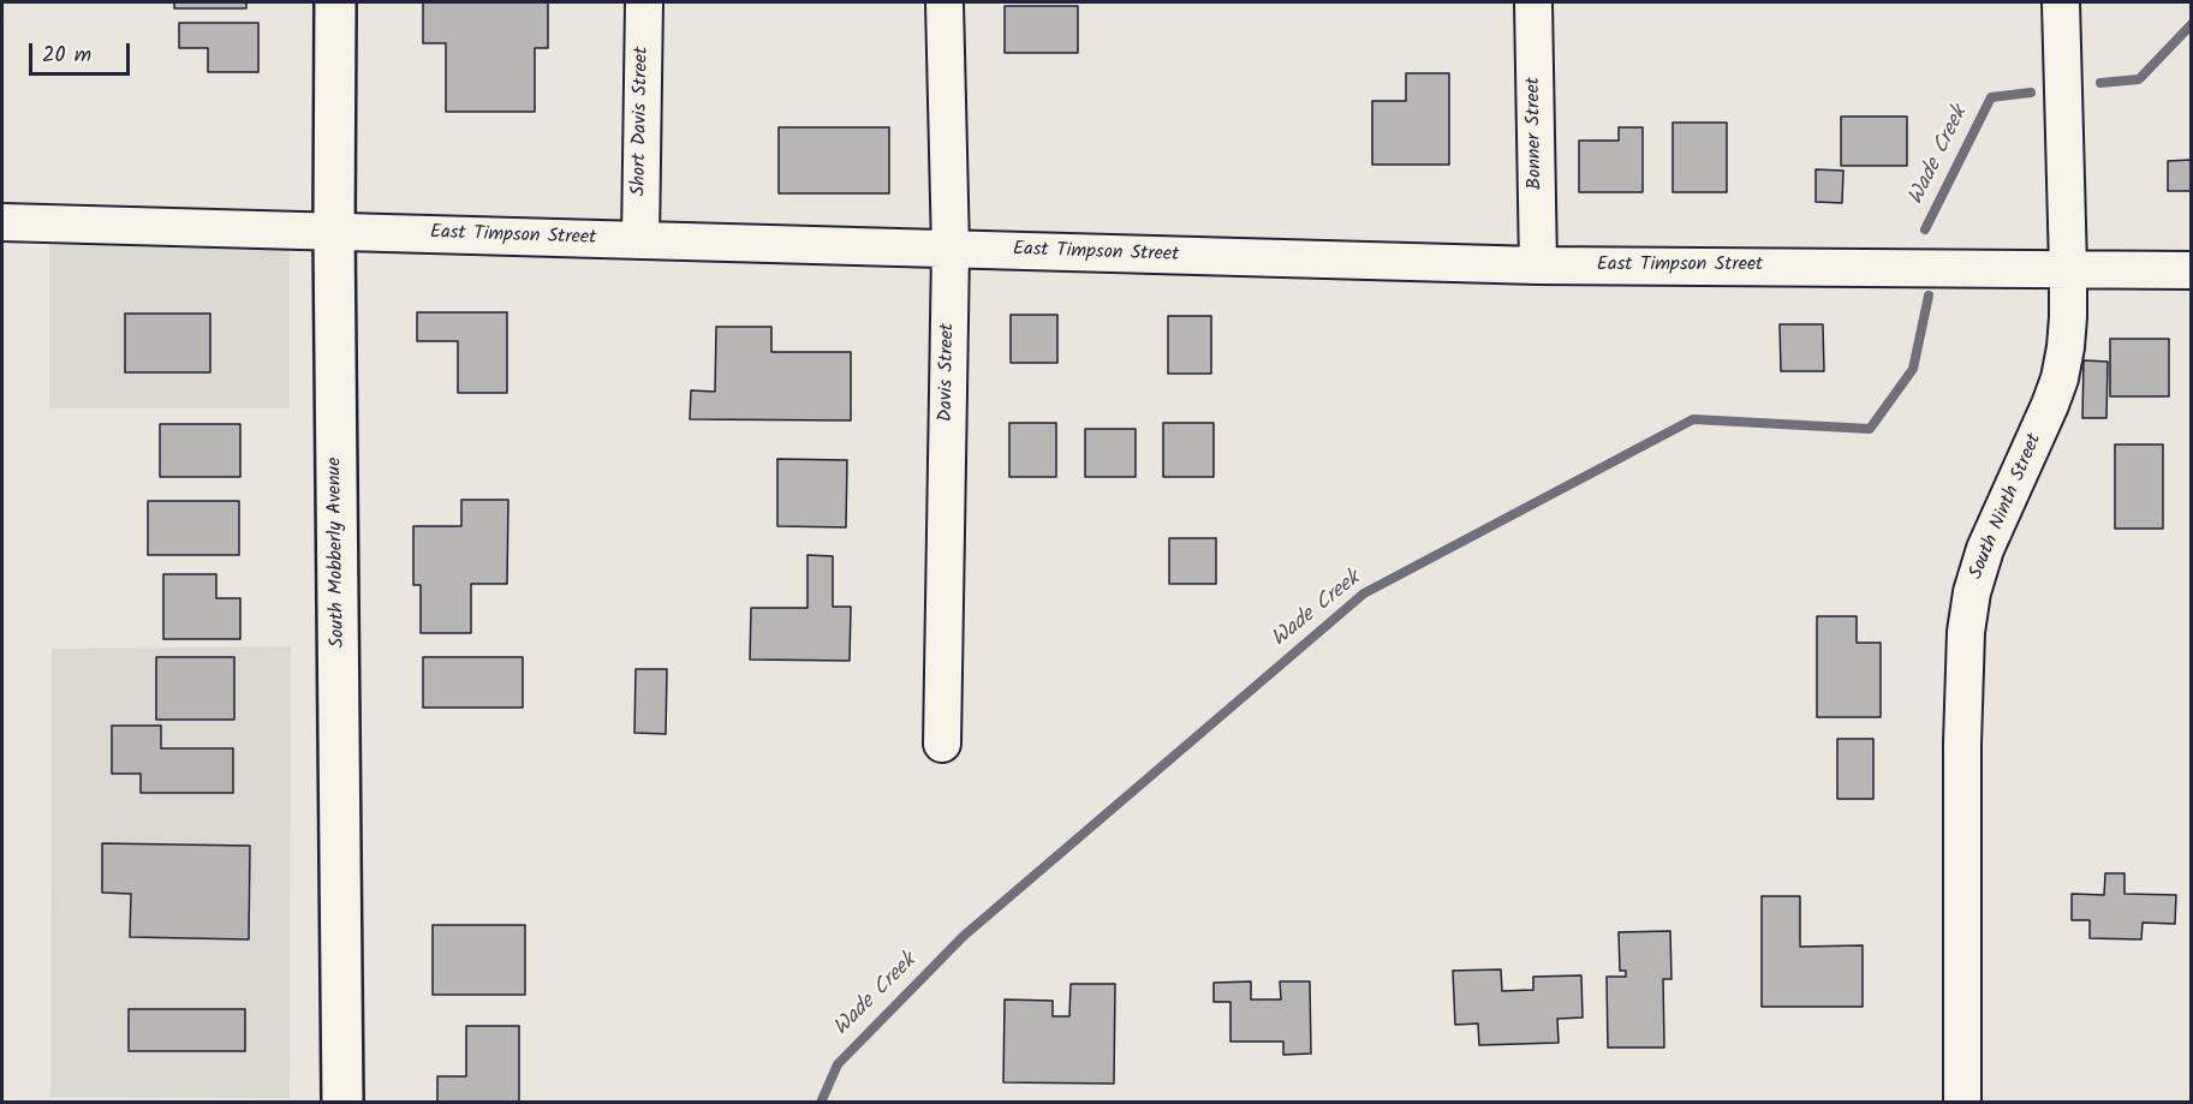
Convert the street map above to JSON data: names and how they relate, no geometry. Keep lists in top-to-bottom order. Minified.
{"streets":{"main road":["South Mobberly Avenue"],"street":["Short Davis Street","Bonner Street","East Timpson Street","Davis Street","South Ninth Street"]},"crossings":[["Short Davis Street","East Timpson Street"],["Bonner Street","East Timpson Street"],["East Timpson Street","Davis Street"],["East Timpson Street","South Ninth Street"],["East Timpson Street","South Mobberly Avenue"]],"water":["Wade Creek"],"scale_bar":"20 m"}
